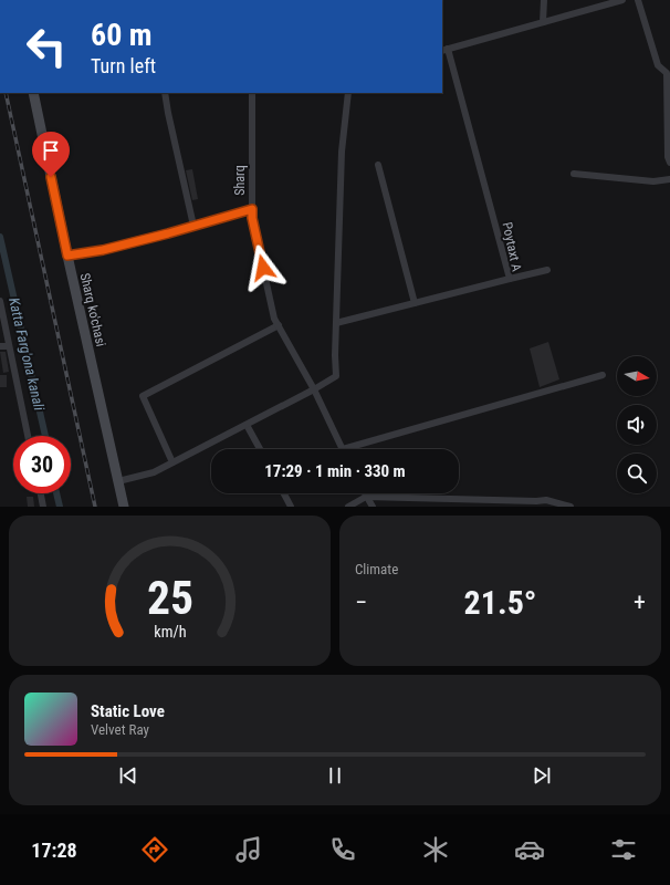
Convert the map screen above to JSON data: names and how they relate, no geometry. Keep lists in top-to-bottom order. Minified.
{"streets":{"main road":["Sharq ko'chasi"],"street":["Sharq","Poytaxt A"]},"water":["Katta Farg'ona kanali"],"north":"right","page":{"turn":["60 m","Turn left"],"limit":"30","trip":"17:29 · 1 min · 330 m","tile":"Climate","heat":["−","21.5°","+"],"song":["Static Love","Velvet Ray"],"tabs":"17:28","gauge":["25","km/h"]}}
